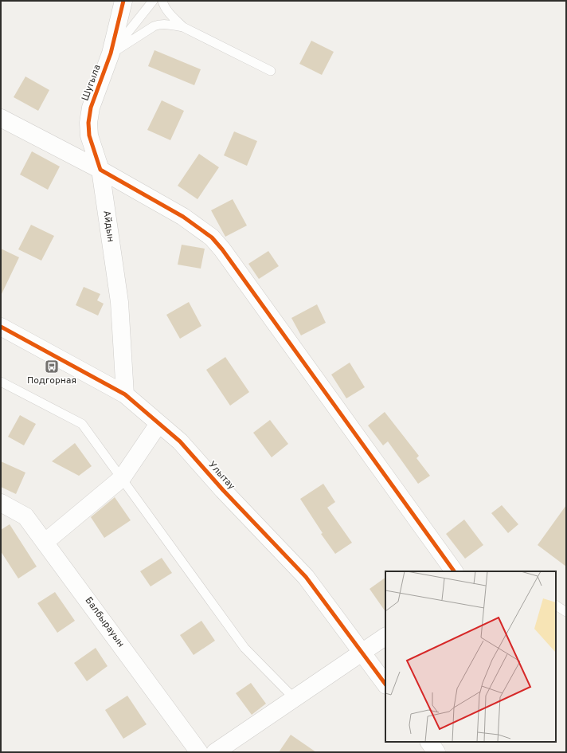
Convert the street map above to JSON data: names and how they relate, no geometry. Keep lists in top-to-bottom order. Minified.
{"streets":{"street":["Шугыла","Айдын","Улытау","Балбырауын"]},"crossings":[["Шугыла","Айдын"],["Айдын","Улытау"]],"places":{"bus stop":["Подгорная"]}}
